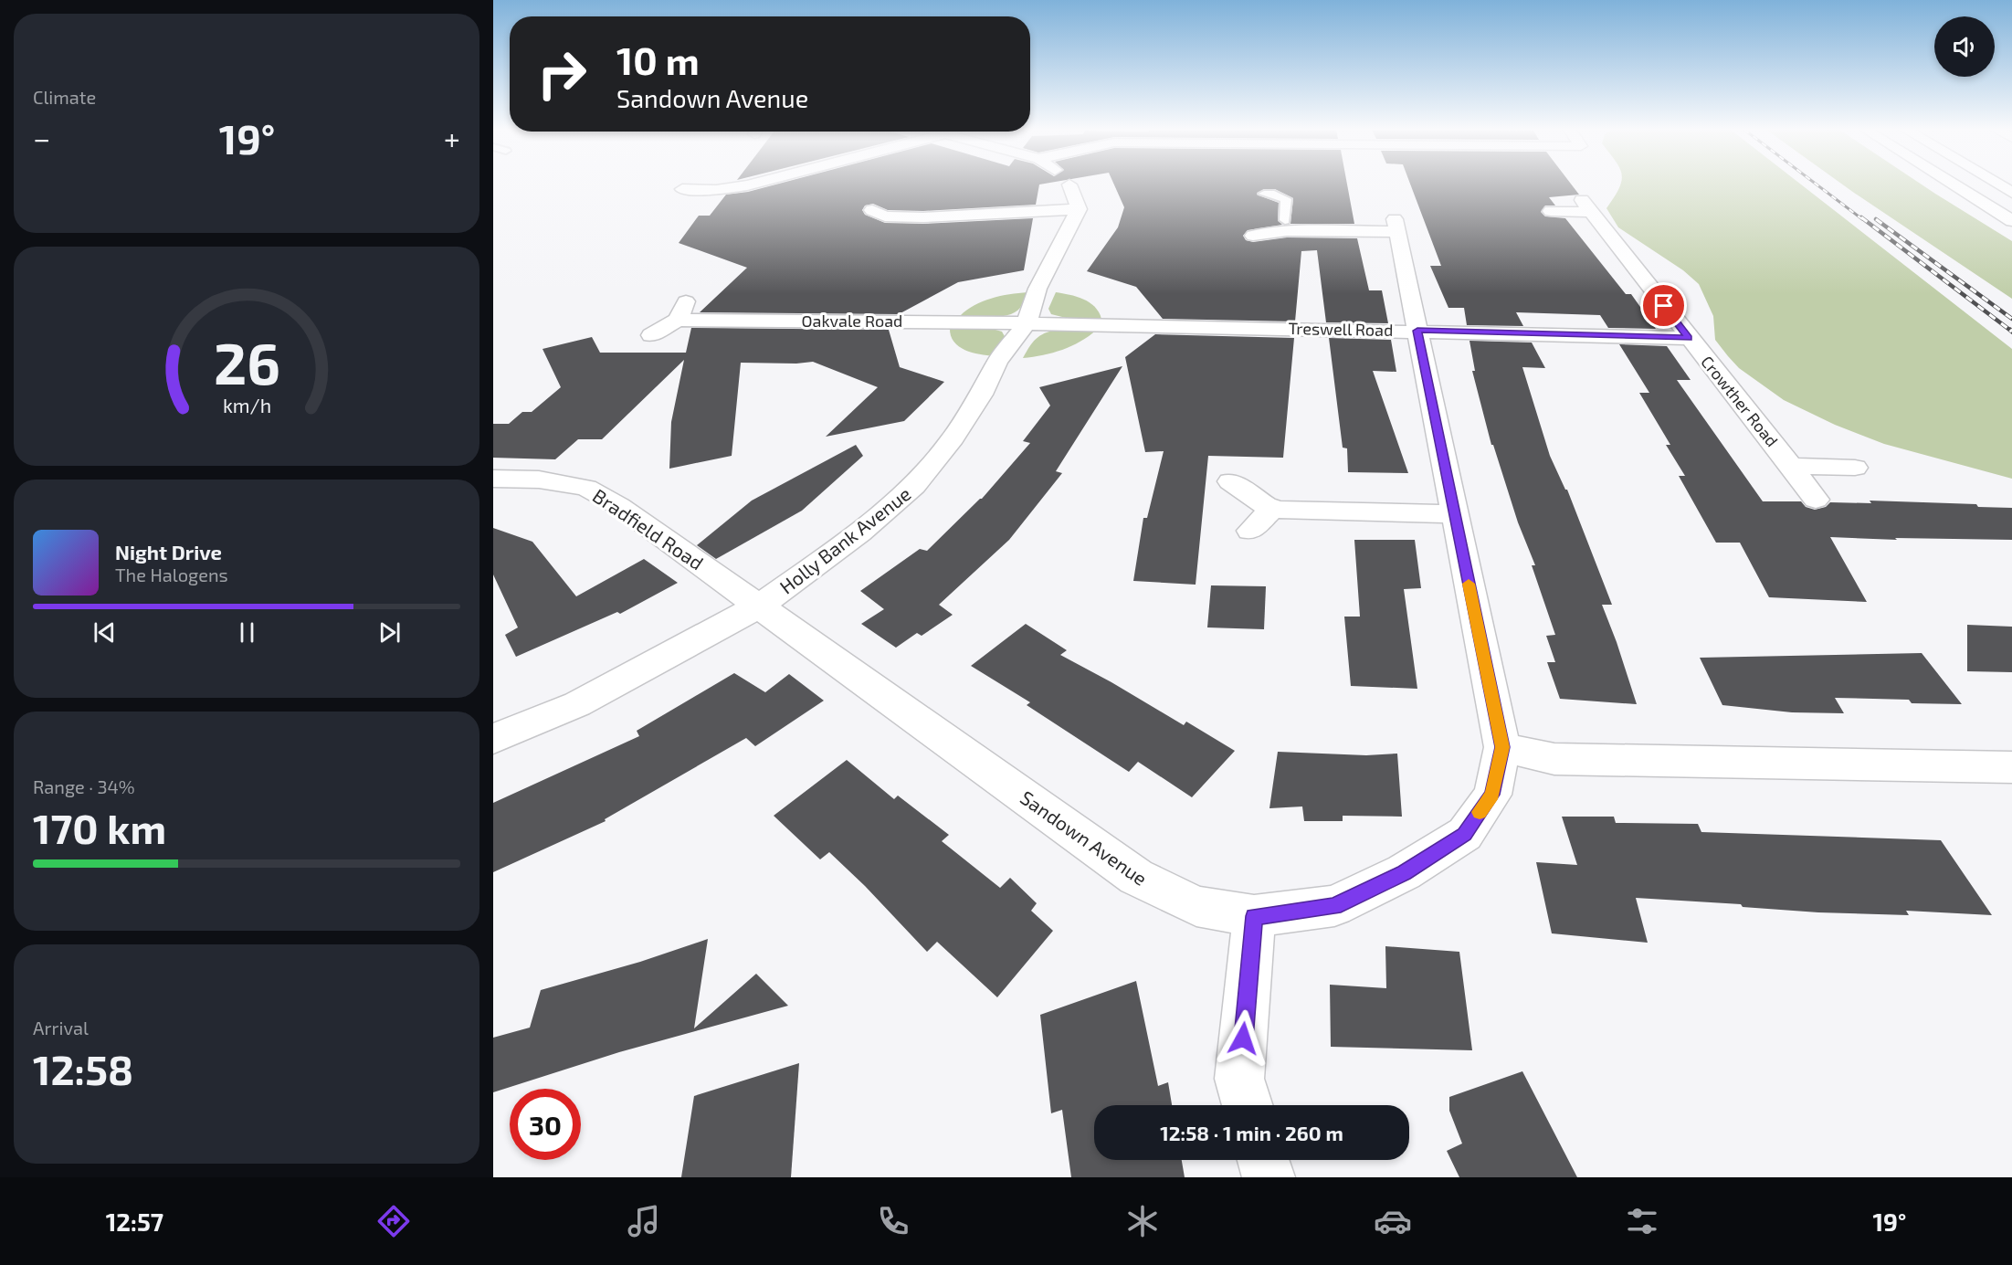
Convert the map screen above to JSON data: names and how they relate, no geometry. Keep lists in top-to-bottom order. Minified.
{"streets":{"main road":["Oakvale Road","Treswell Road","Crowther Road","Bradfield Road","Holly Bank Avenue","Sandown Avenue"]},"crossings":[["Oakvale Road","Treswell Road"],["Oakvale Road","Holly Bank Avenue"],["Treswell Road","Crowther Road"],["Treswell Road","Holly Bank Avenue"],["Treswell Road","Sandown Avenue"],["Bradfield Road","Holly Bank Avenue"],["Bradfield Road","Sandown Avenue"],["Holly Bank Avenue","Sandown Avenue"]],"page":{"tile":["Climate",["Range · 34%","170 km"],["Arrival","12:58"]],"turn":["10 m","Sandown Avenue"],"heat":["−","19°","+"],"song":["Night Drive","The Halogens"],"limit":"30","trip":"12:58 · 1 min · 260 m","tabs":["12:57","19°"],"gauge":["26","km/h"]}}
